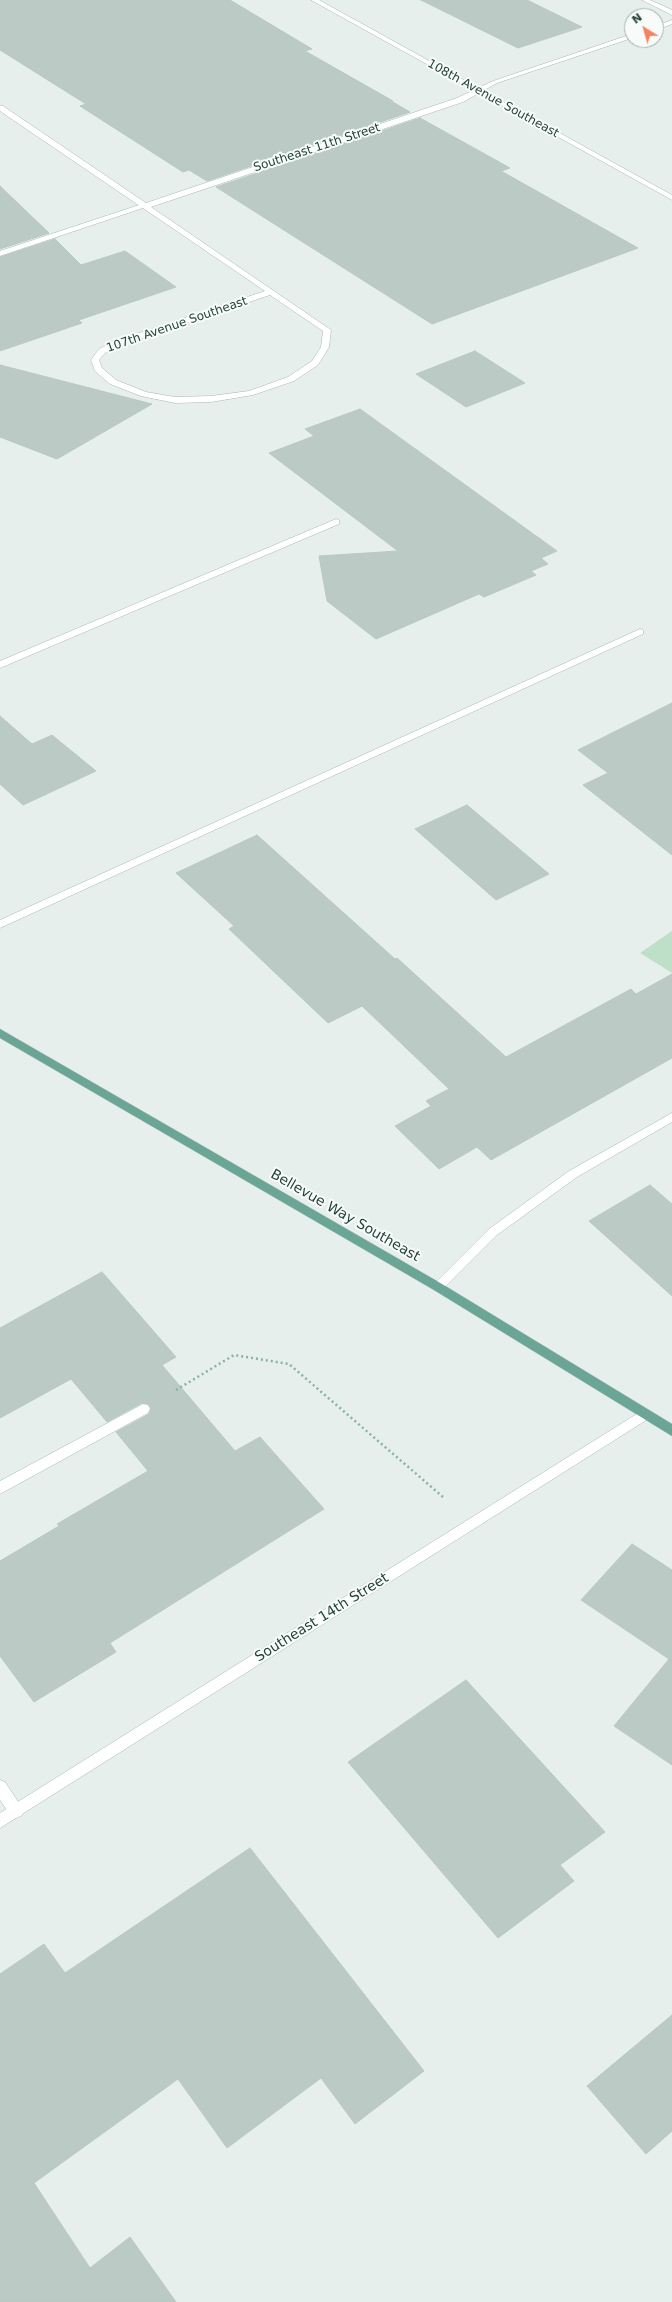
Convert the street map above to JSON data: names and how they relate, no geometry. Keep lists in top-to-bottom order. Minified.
{"streets":{"main road":["Bellevue Way Southeast"],"street":["108th Avenue Southeast","Southeast 11th Street","107th Avenue Southeast","Southeast 14th Street"]},"crossings":[["108th Avenue Southeast","Southeast 11th Street"],["Southeast 11th Street","107th Avenue Southeast"],["Bellevue Way Southeast","Southeast 14th Street"]],"north":"top left"}
